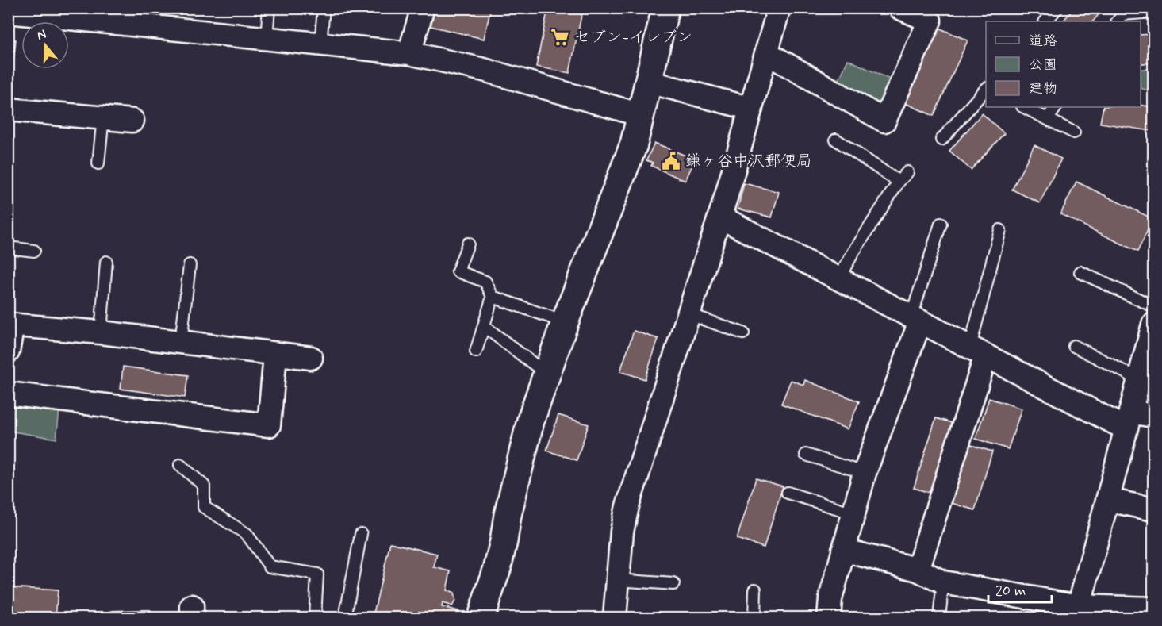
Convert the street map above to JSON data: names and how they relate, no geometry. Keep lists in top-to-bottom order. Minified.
{"places":{"supermarket":["セブン-イレブン"],"public building":["鎌ヶ谷中沢郵便局"]},"legend":["道路","公園","建物"],"scale_bar":"20 m","north":"top"}
